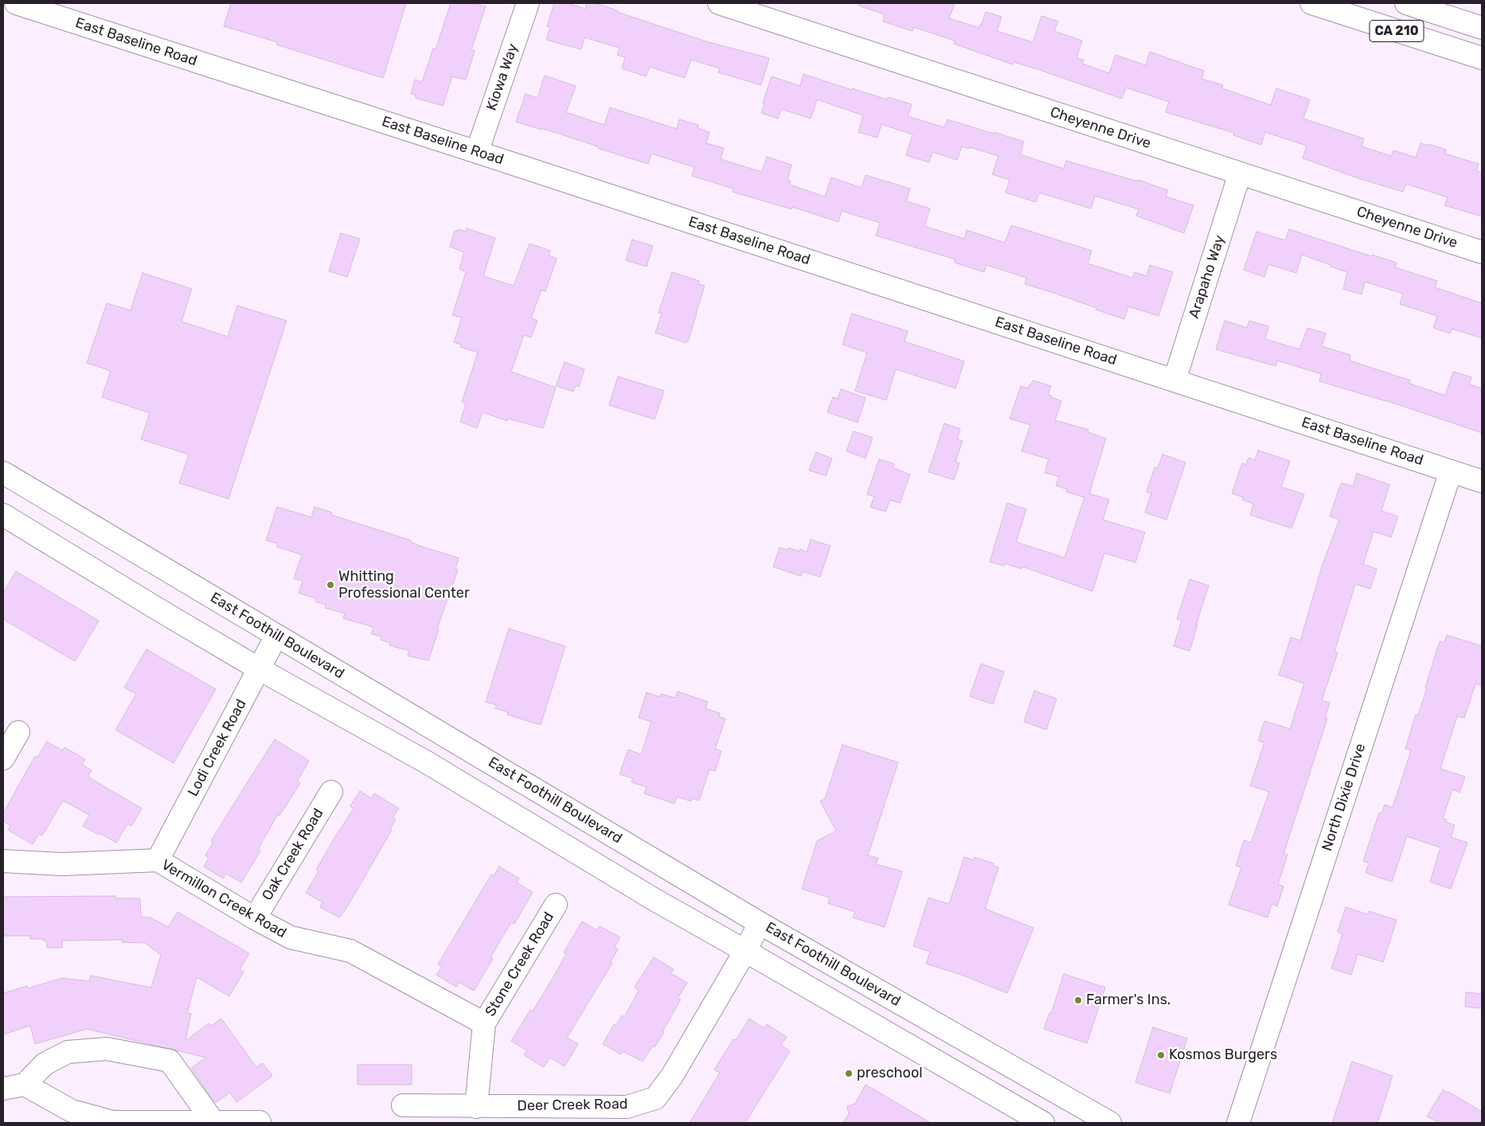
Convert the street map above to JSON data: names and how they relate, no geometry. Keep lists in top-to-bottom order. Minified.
{"streets":{"main road":["CA 210","East Baseline Road","Kiowa Way","Cheyenne Drive","Arapaho Way","East Foothill Boulevard","Lodi Creek Road","North Dixie Drive","Oak Creek Road","Vermillon Creek Road","Stone Creek Road","Deer Creek Road"]},"crossings":[["East Baseline Road","Kiowa Way"],["East Baseline Road","Arapaho Way"],["East Baseline Road","North Dixie Drive"],["Cheyenne Drive","Arapaho Way"],["East Foothill Boulevard","Lodi Creek Road"],["East Foothill Boulevard","Deer Creek Road"],["Lodi Creek Road","Vermillon Creek Road"],["Oak Creek Road","Vermillon Creek Road"],["Vermillon Creek Road","Stone Creek Road"]],"places":["Whitting Professional Center","Farmer's Ins.","Kosmos Burgers","preschool"]}
